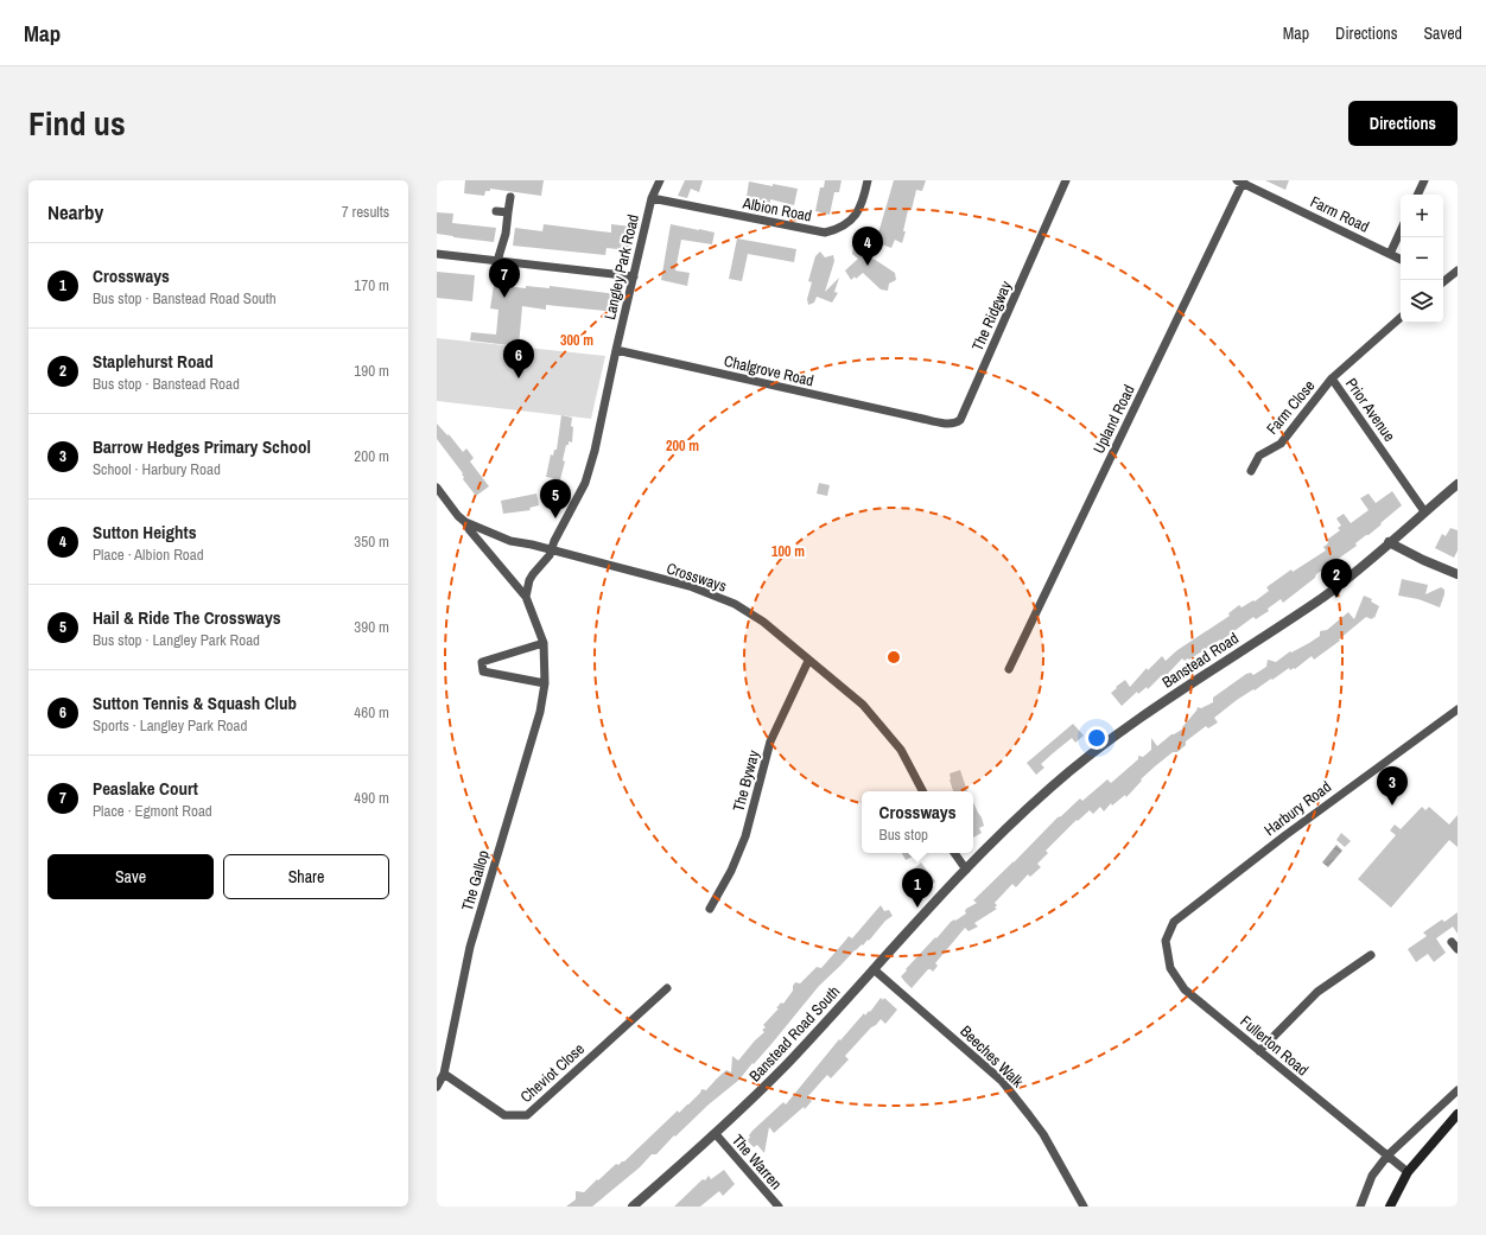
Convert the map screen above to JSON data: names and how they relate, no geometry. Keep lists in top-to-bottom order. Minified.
{"streets":{"street":["Albion Road","Farm Road","Langley Park Road","The Ridgway","Chalgrove Road","Farm Close","Prior Avenue","Upland Road","Crossways","Banstead Road","The Byway","Harbury Road","The Gallop","Banstead Road South","Fullerton Road","Beeches Walk","Cheviot Close","The Warren"]},"crossings":[["Albion Road","Langley Park Road"],["Farm Road","Upland Road"],["Langley Park Road","Chalgrove Road"],["Langley Park Road","Crossways"],["The Ridgway","Chalgrove Road"],["Farm Close","Prior Avenue"],["Prior Avenue","Banstead Road"],["Crossways","The Byway"],["Crossways","The Gallop"],["Banstead Road","Banstead Road South"],["Harbury Road","Fullerton Road"],["The Gallop","Cheviot Close"],["Banstead Road South","Beeches Walk"],["Banstead Road South","The Warren"]],"page":{"header":"Map","nav":["Map","Directions","Saved"],"title":"Find us","buttons":["Directions",["Save","Share"]],"heading":["Nearby","7 results"],"map_buttons":["+","−"],"pins":["4","7","6","5","2","3","1"],"list":[{"mark":"1","name":"Crossways","note":"Bus stop · Banstead Road South","value":"170 m"},{"mark":"2","name":"Staplehurst Road","note":"Bus stop · Banstead Road","value":"190 m"},{"mark":"3","name":"Barrow Hedges Primary School","note":"School · Harbury Road","value":"200 m"},{"mark":"4","name":"Sutton Heights","note":"Place · Albion Road","value":"350 m"},{"mark":"5","name":"Hail & Ride The Crossways","note":"Bus stop · Langley Park Road","value":"390 m"},{"mark":"6","name":"Sutton Tennis & Squash Club","note":"Sports · Langley Park Road","value":"460 m"},{"mark":"7","name":"Peaslake Court","note":"Place · Egmont Road","value":"490 m"}],"popup":["Crossways","Bus stop"]},"rings":["300 m","200 m","100 m"]}
